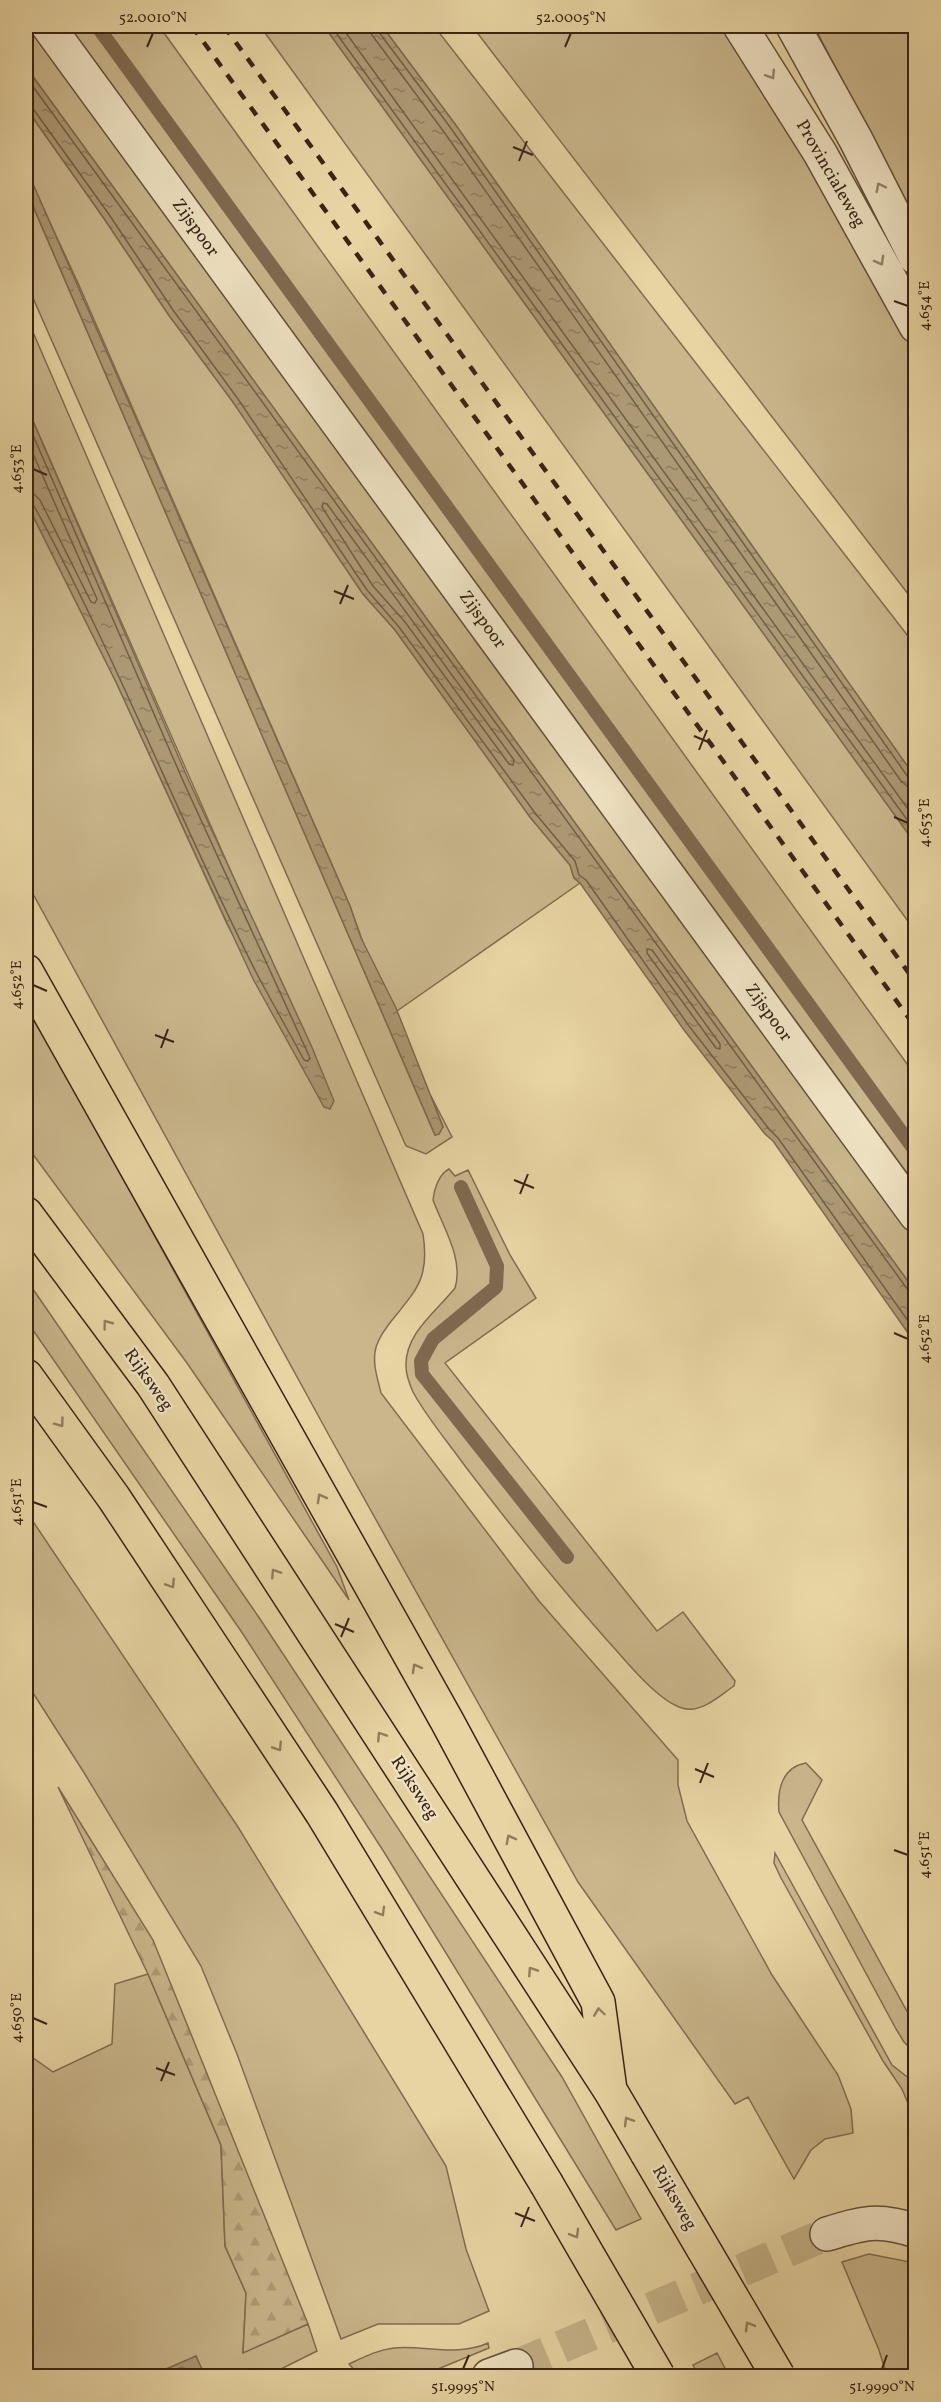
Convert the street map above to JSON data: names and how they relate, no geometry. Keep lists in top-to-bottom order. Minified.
{"streets":{"highway":["Rijksweg"],"street":["Provincialeweg","Zijspoor"]},"coordinates":["52.0010°N","52.0005°N","4.654°E","4.653°E","4.652°E","4.651°E","4.650°E","51.9995°N","51.9990°N"]}
